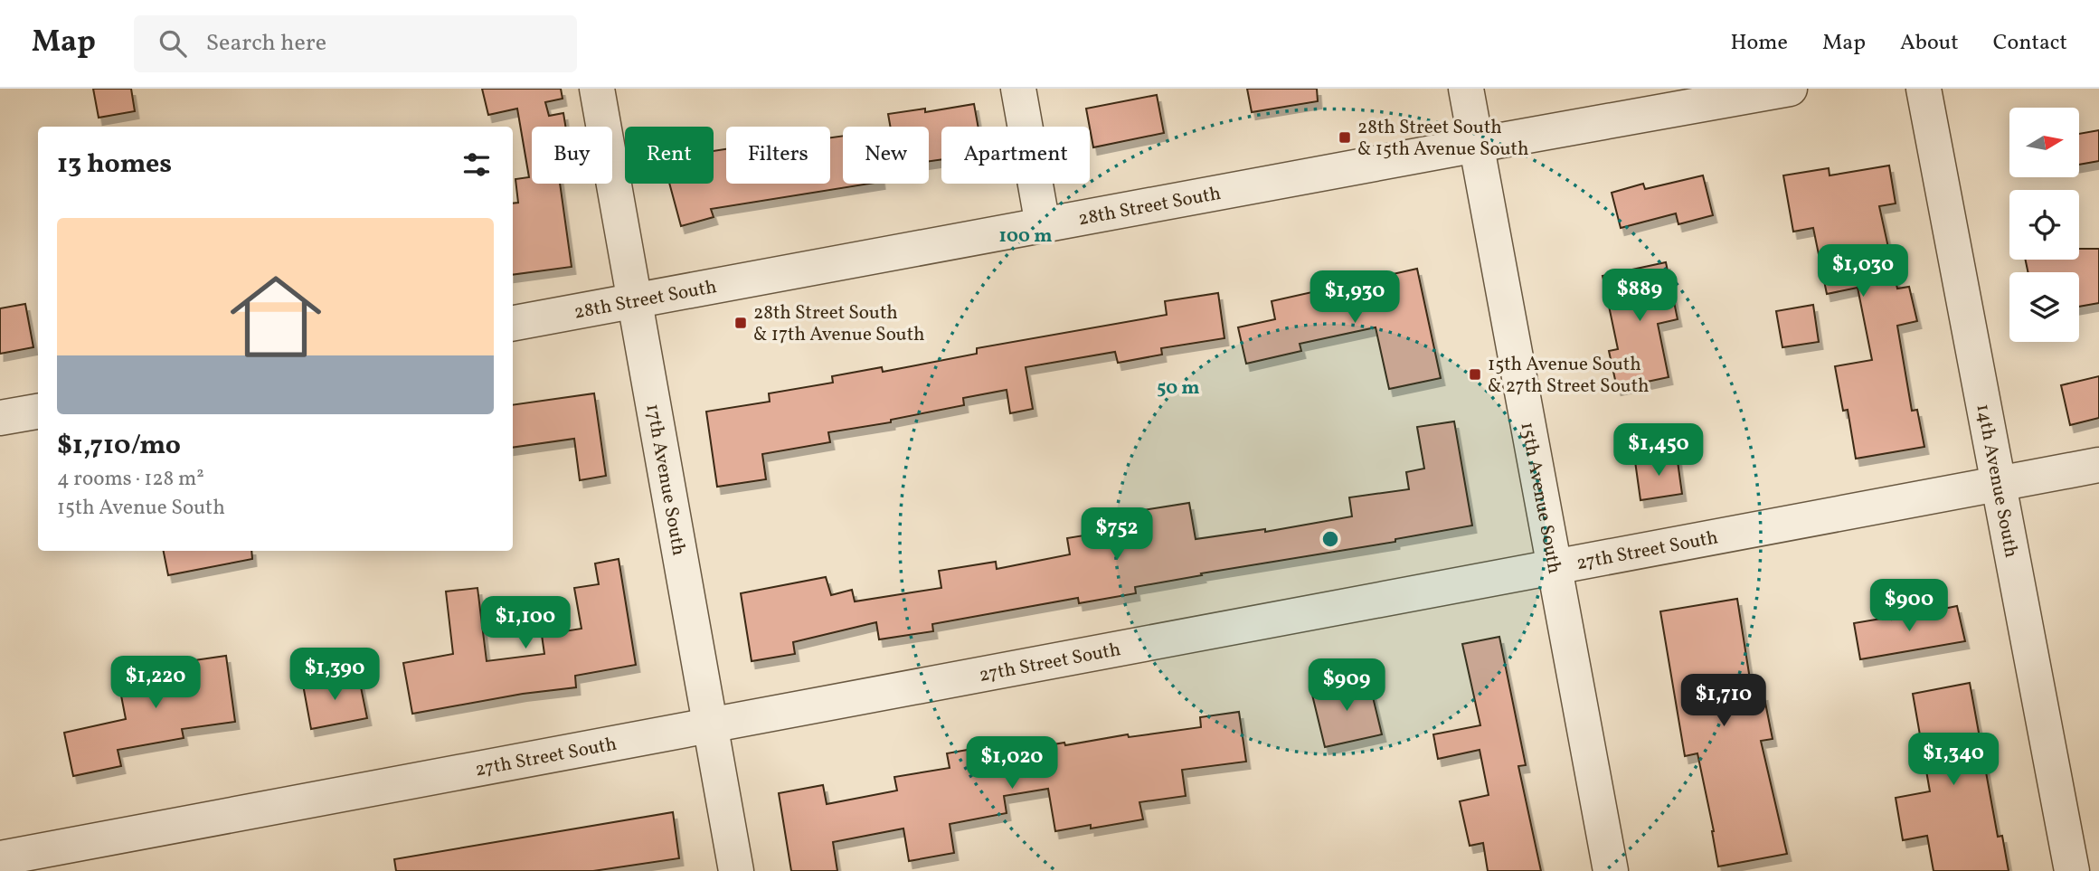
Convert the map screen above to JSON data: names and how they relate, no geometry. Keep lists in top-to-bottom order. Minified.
{"streets":{"street":["28th Street South","17th Avenue South","14th Avenue South","15th Avenue South","27th Street South"]},"crossings":[["28th Street South","17th Avenue South"],["28th Street South","15th Avenue South"],["17th Avenue South","27th Street South"],["14th Avenue South","27th Street South"],["15th Avenue South","27th Street South"]],"places":{"transit":["28th Street South & 15th Avenue South","28th Street South & 17th Avenue South","15th Avenue South & 27th Street South"]},"north":"right","page":{"header":"Map","search":"Search here","nav":["Home","Map","About","Contact"],"chip":["Buy","Rent","Filters","New","Apartment"],"heading":"13 homes","list":[{"name":"$1,710/mo","note":"4 rooms · 128 m² · 15th Avenue South"}],"price":["$1,030","$889","$1,930","$1,450","$752","$900","$1,100","$1,390","$1,220","$909","$1,710","$1,340","$1,020"]},"rings":["100 m","50 m"]}
